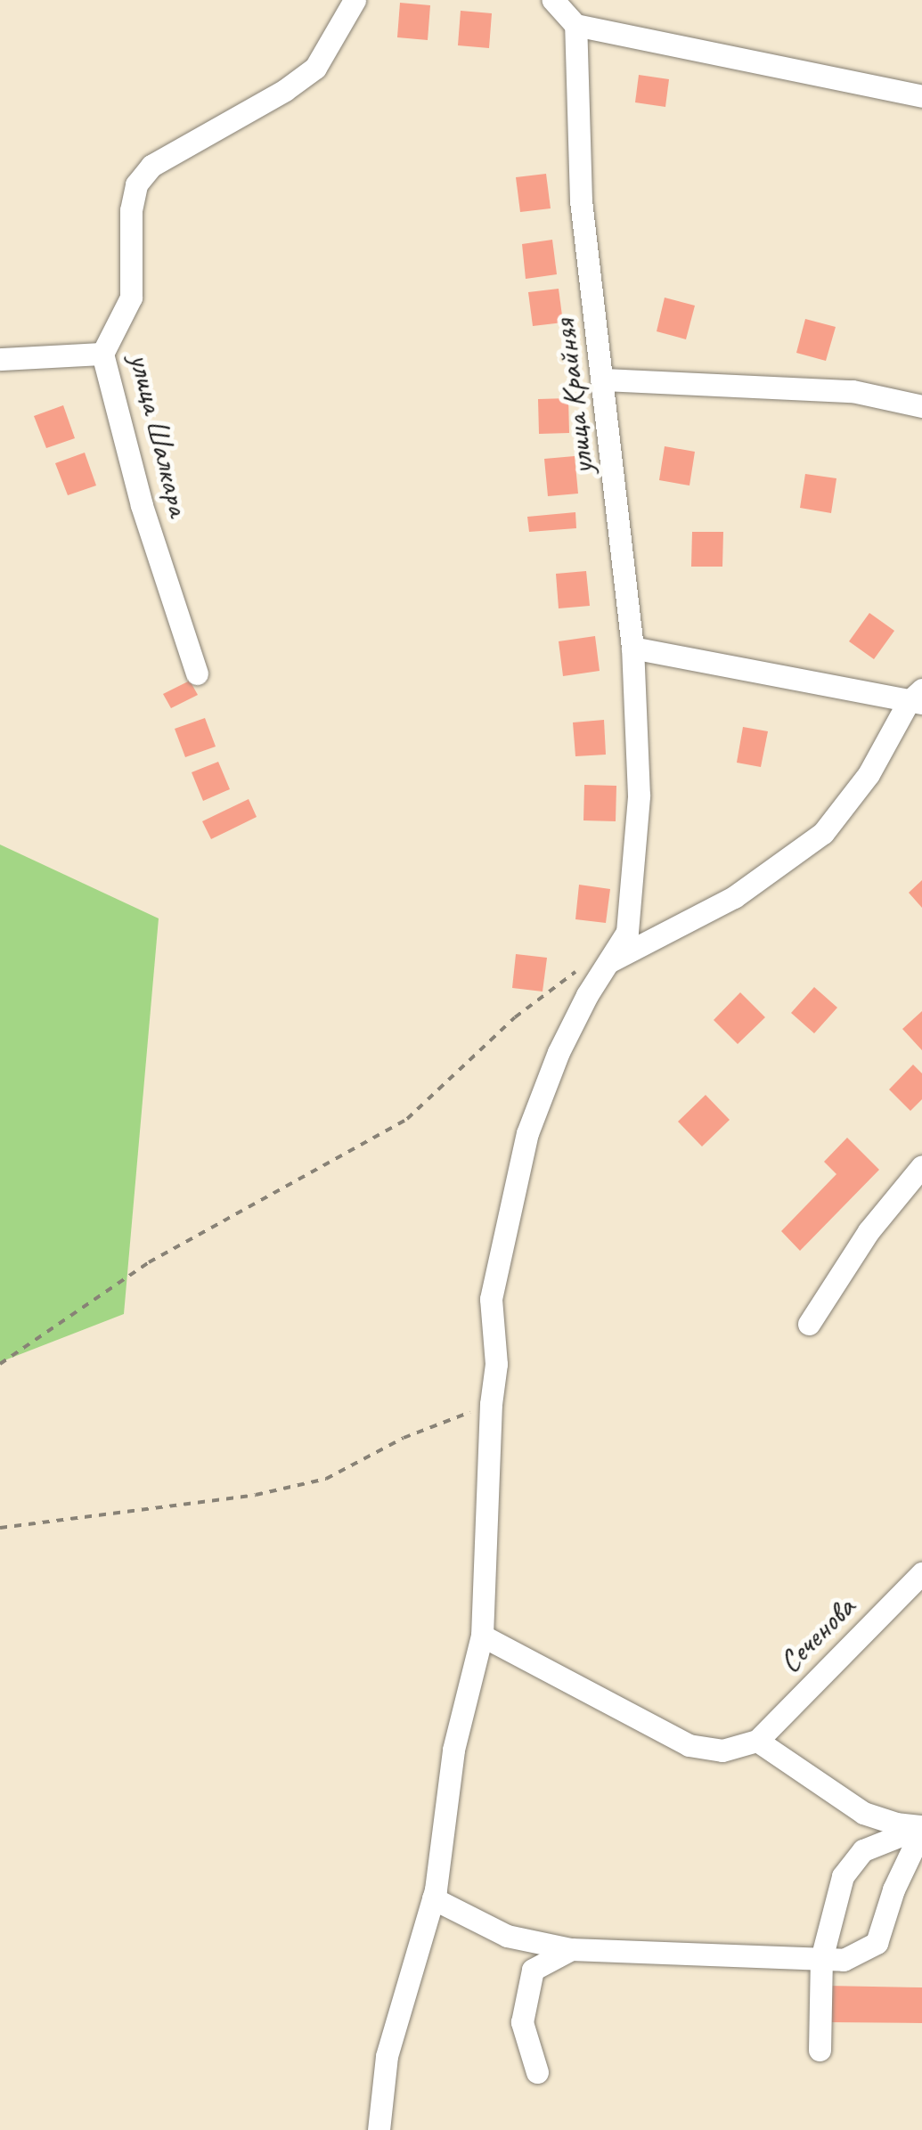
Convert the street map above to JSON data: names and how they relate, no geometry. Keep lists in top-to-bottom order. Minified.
{"streets":{"street":["улица Крайняя","улица Шалкара","Сеченова"]}}
